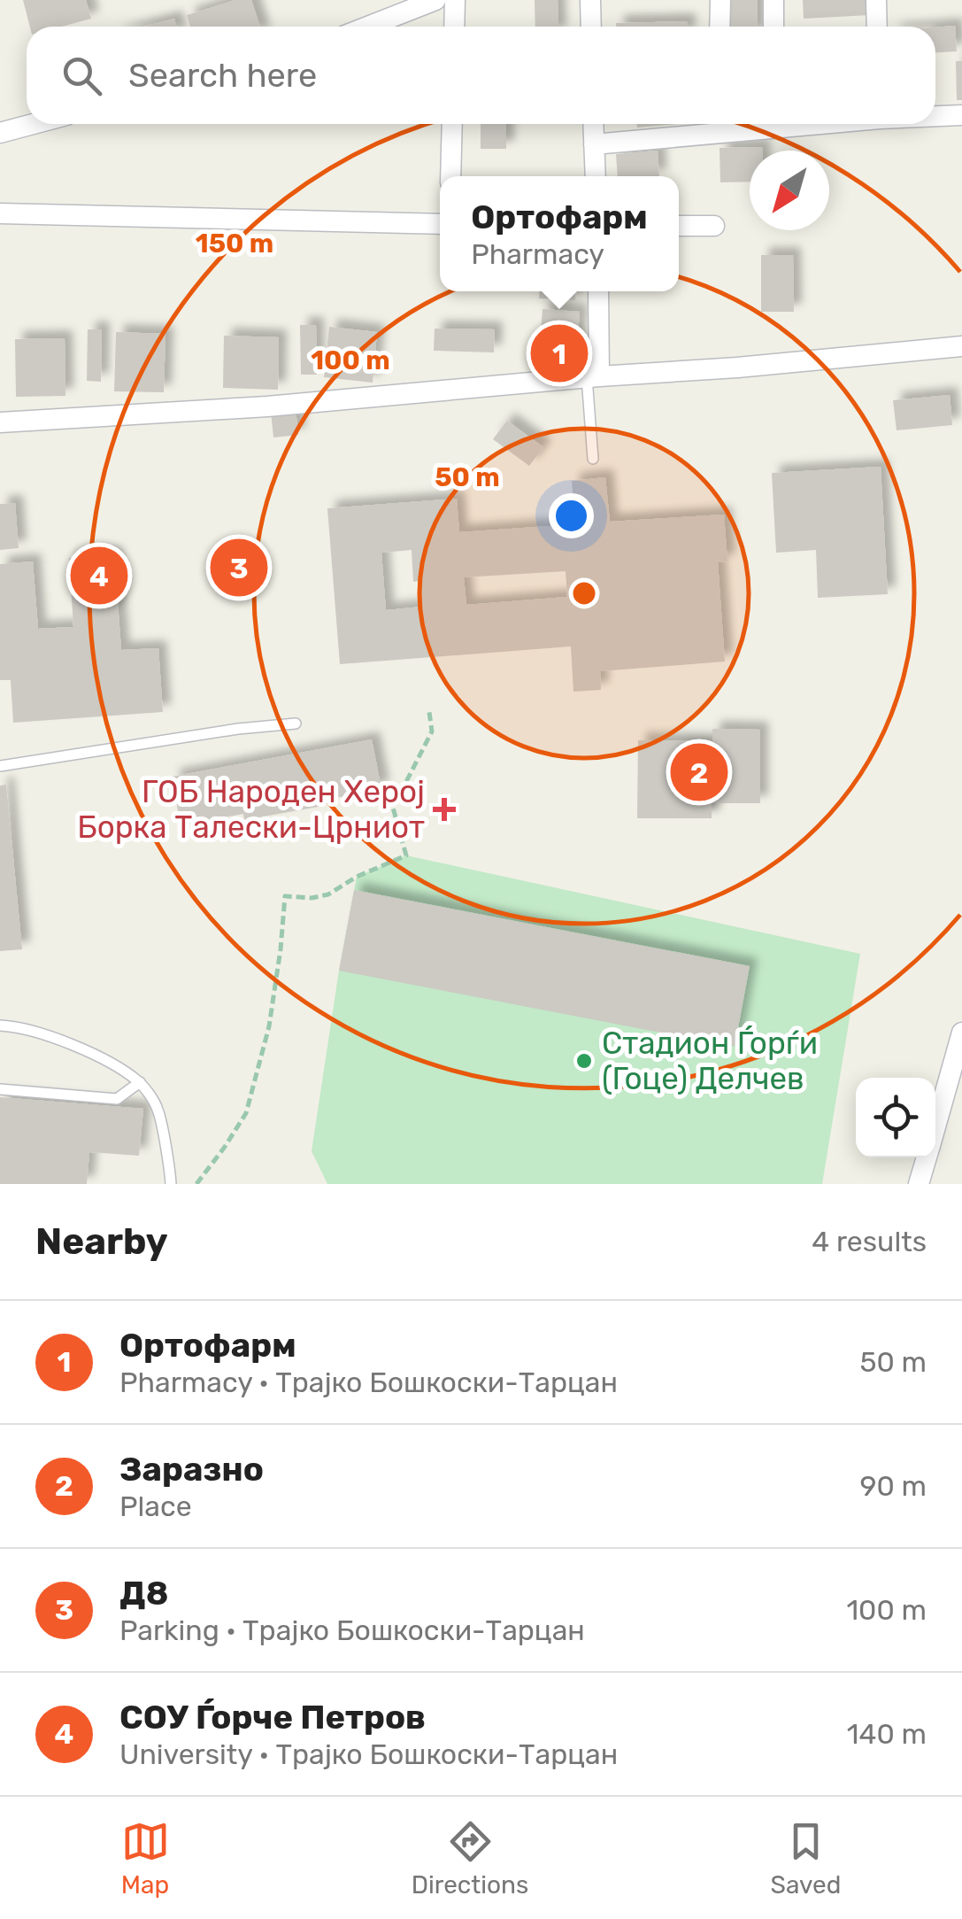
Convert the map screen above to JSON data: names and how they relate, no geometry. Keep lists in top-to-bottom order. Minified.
{"places":{"health":["ГОБ Народен Херој Борка Талески-Црниот"],"other":["Стадион Ѓорѓи (Гоце) Делчев"]},"north":"bottom left","page":{"search":"Search here","popup":["Ортофарм","Pharmacy"],"pins":["1","3","4","2"],"heading":["Nearby","4 results"],"list":[{"mark":"1","name":"Ортофарм","note":"Pharmacy · Трајко Бошкоски-Тарцан","value":"50 m"},{"mark":"2","name":"Заразно","note":"Place","value":"90 m"},{"mark":"3","name":"Д8","note":"Parking · Трајко Бошкоски-Тарцан","value":"100 m"},{"mark":"4","name":"СОУ Ѓорче Петров","note":"University · Трајко Бошкоски-Тарцан","value":"140 m"}],"nav":["Map","Directions","Saved"]},"rings":["150 m","100 m","50 m"]}
